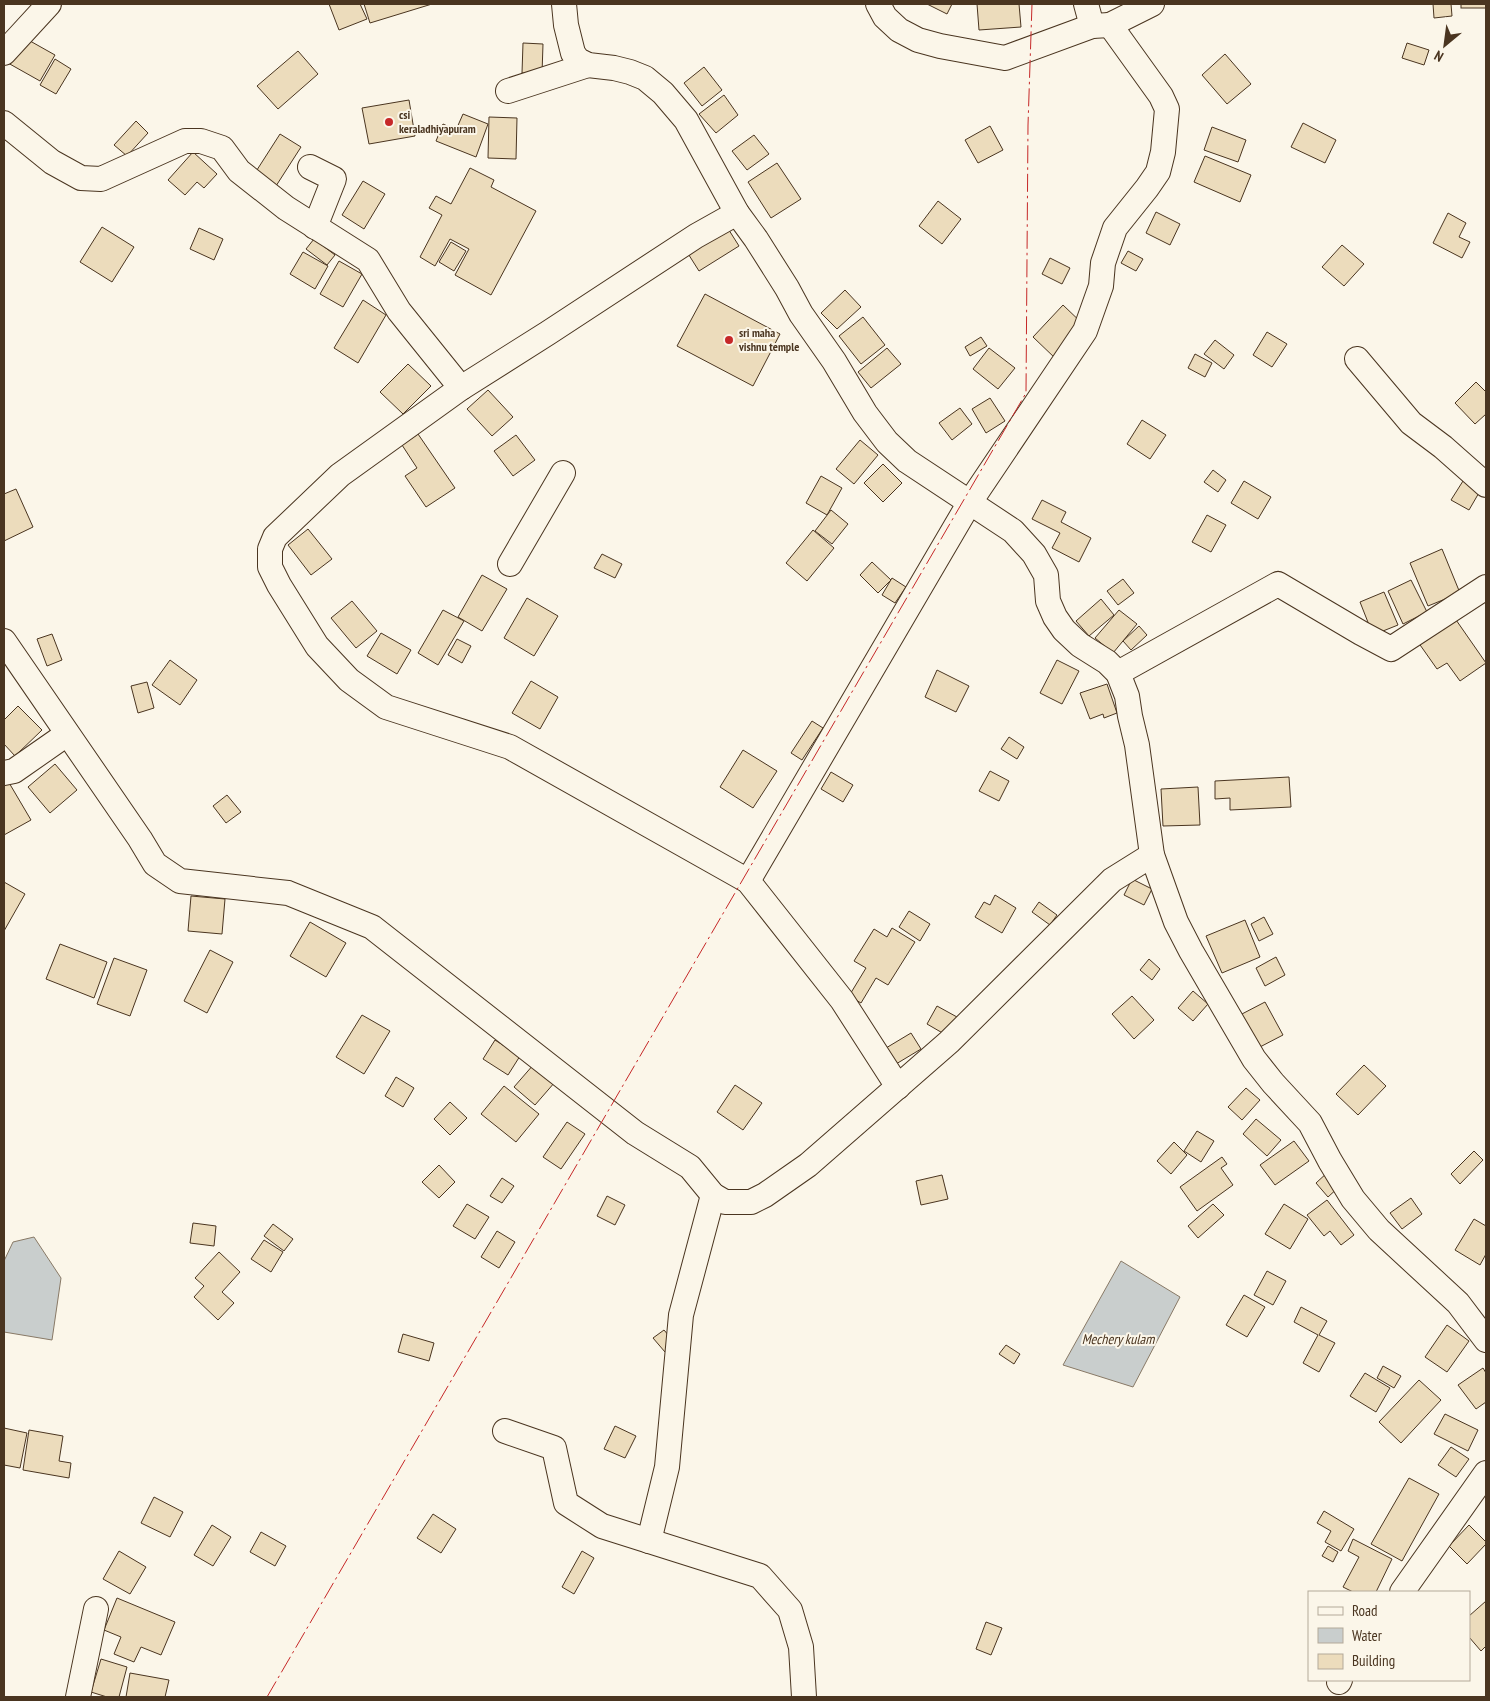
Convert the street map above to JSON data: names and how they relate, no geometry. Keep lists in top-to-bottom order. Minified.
{"water":["Mechery kulam"],"places":["csi keraladhiyapuram","sri maha vishnu temple"],"legend":["Road","Water","Building"],"north":"bottom left"}
